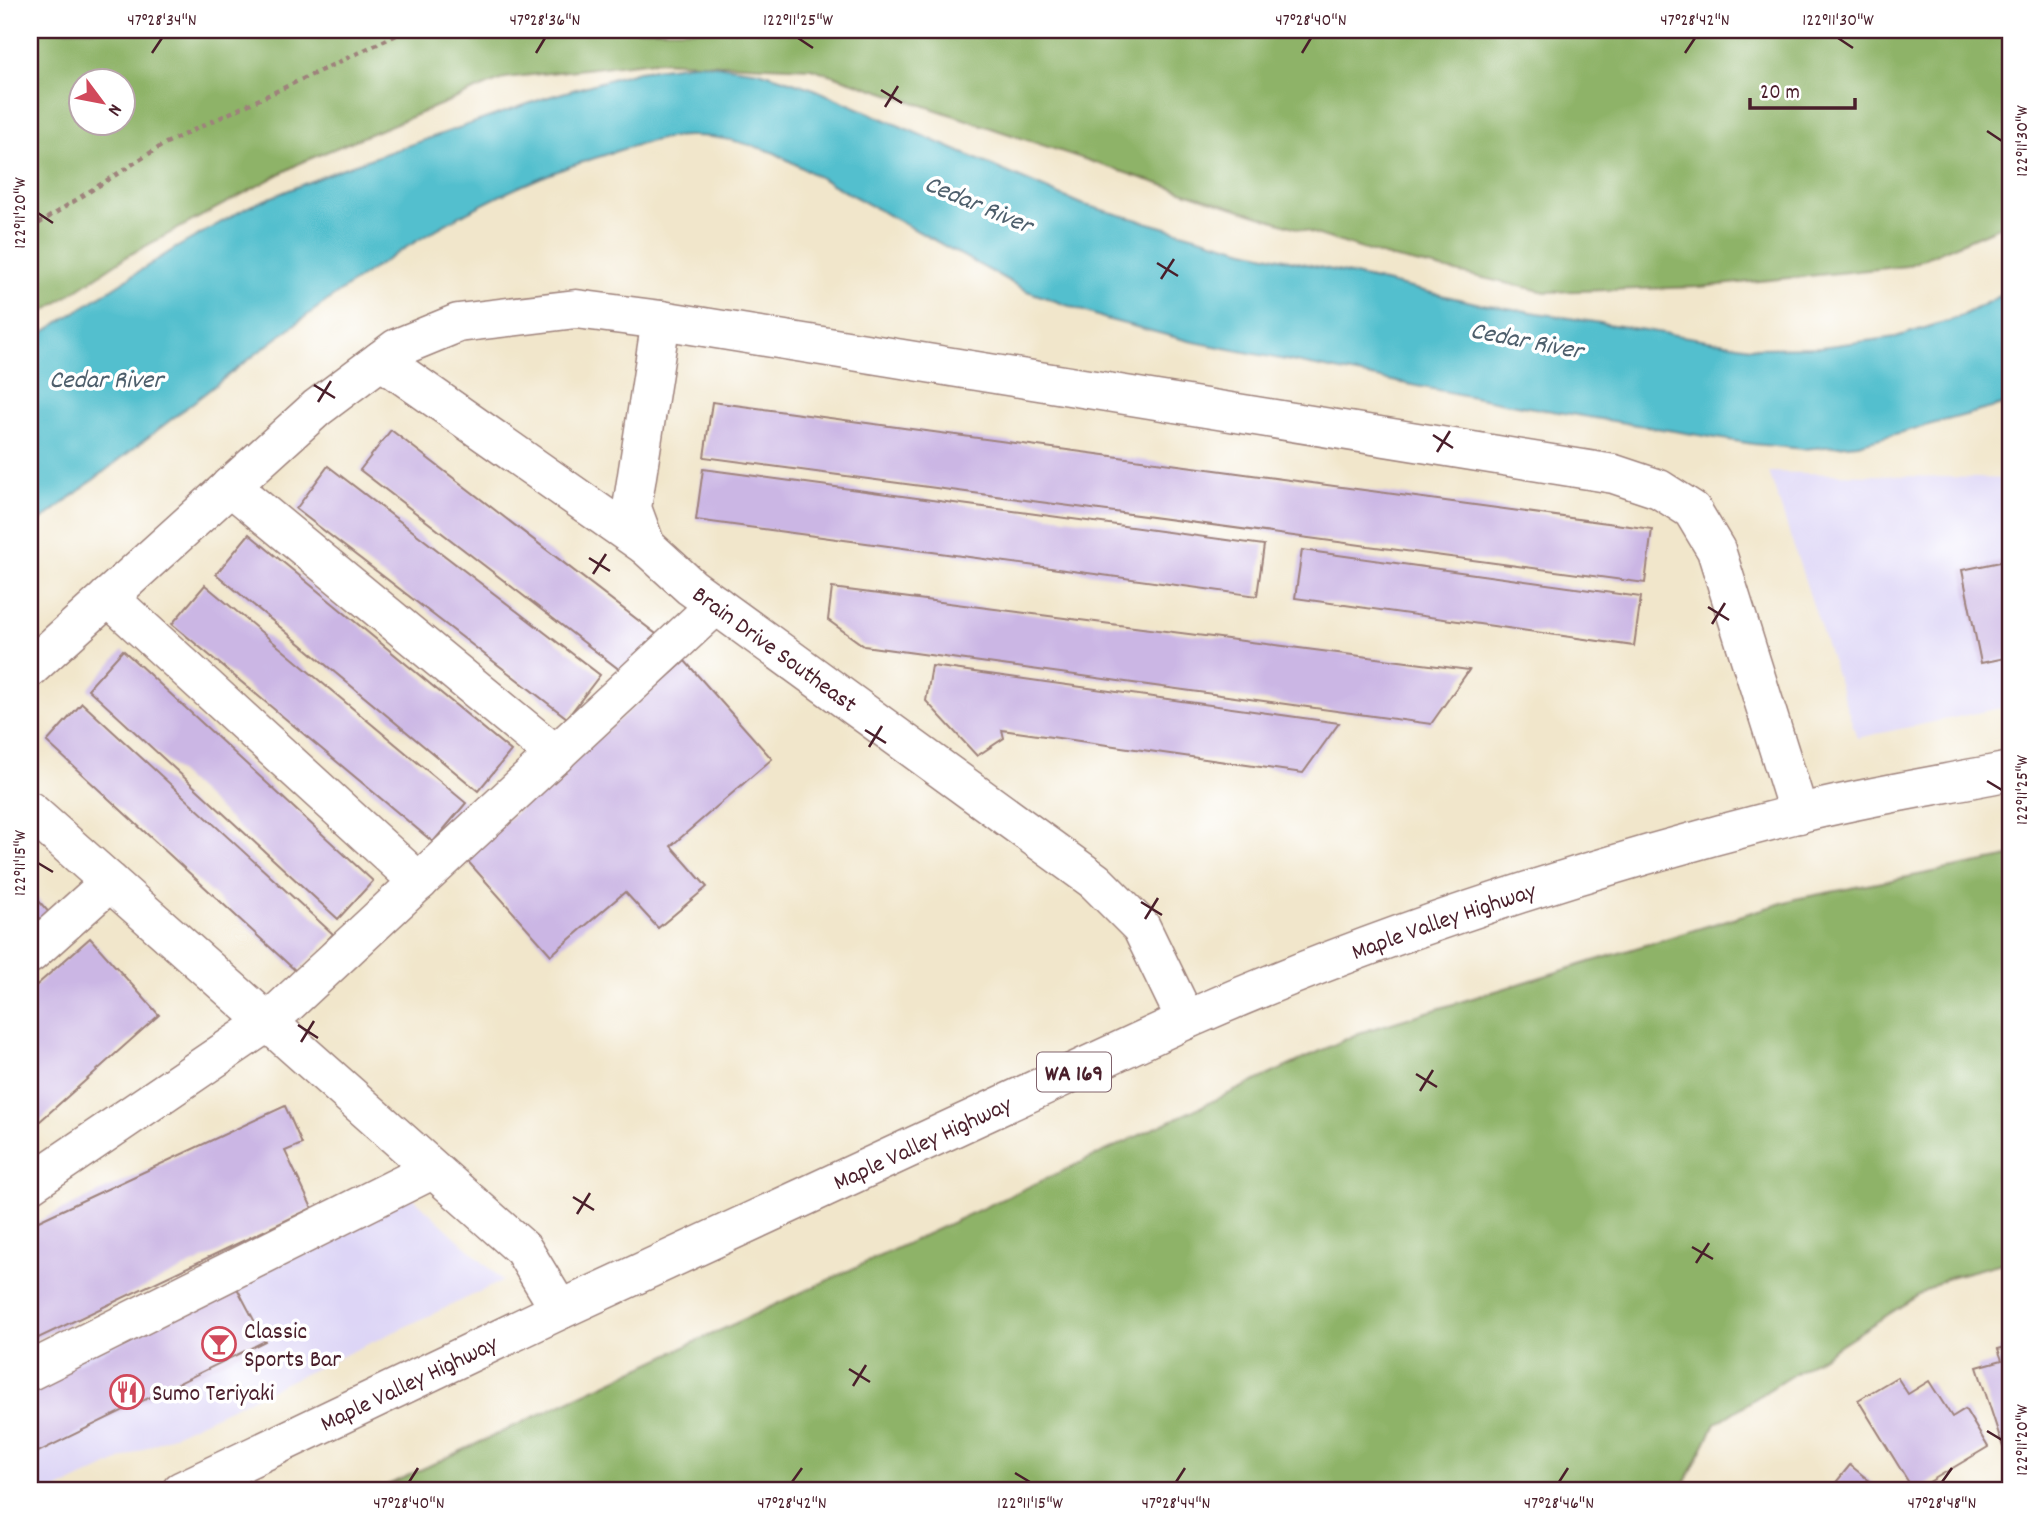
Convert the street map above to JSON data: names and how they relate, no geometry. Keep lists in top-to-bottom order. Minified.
{"streets":{"main road":["Brain Drive Southeast","Maple Valley Highway","WA 169"]},"crossings":[["Brain Drive Southeast","Maple Valley Highway"]],"water":["Cedar River"],"places":{"bar":["Classic Sports Bar"],"restaurant":["Sumo Teriyaki"]},"scale_bar":"20 m","north":"bottom right","coordinates":["47°28'34\"N","47°28'36\"N","122°11'25\"W","47°28'40\"N","47°28'42\"N","122°11'30\"W","122°11'20\"W","122°11'15\"W","47°28'44\"N","47°28'46\"N","47°28'48\"N"]}
